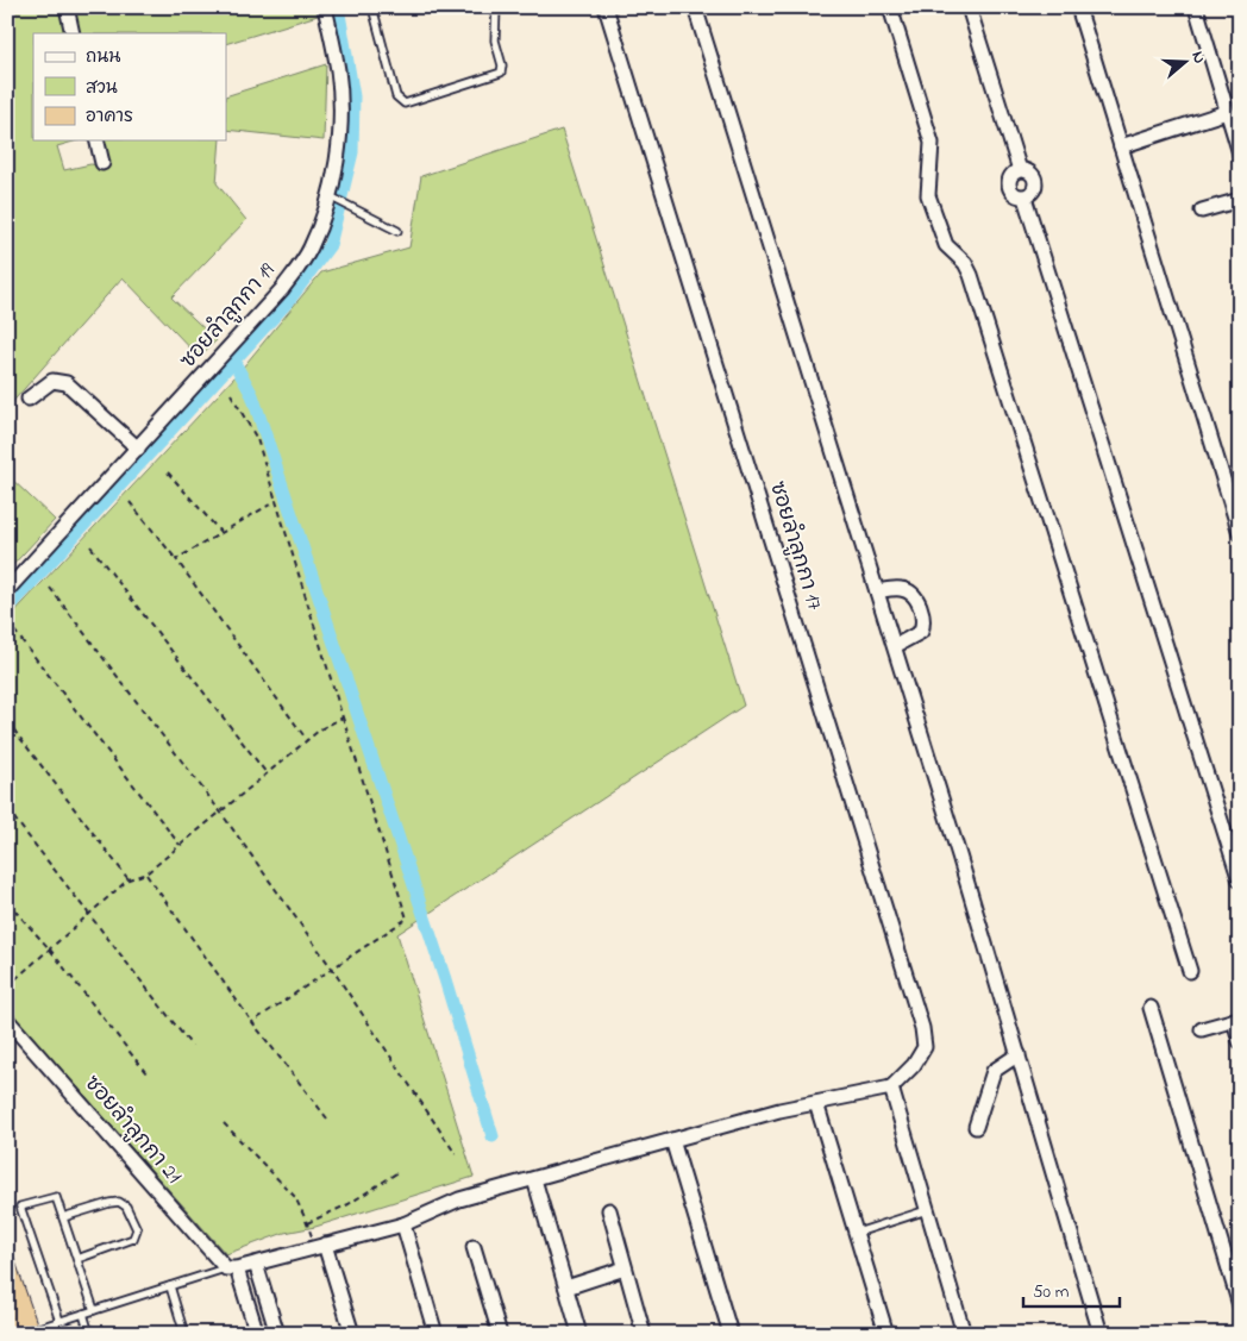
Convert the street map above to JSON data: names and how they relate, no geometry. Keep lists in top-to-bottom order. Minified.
{"streets":{"street":["ซอยลำลูกกา 19","ซอยลำลูกกา 17","ซอยลำลูกกา 21"]},"legend":["ถนน","สวน","อาคาร"],"scale_bar":"50 m","north":"right"}
